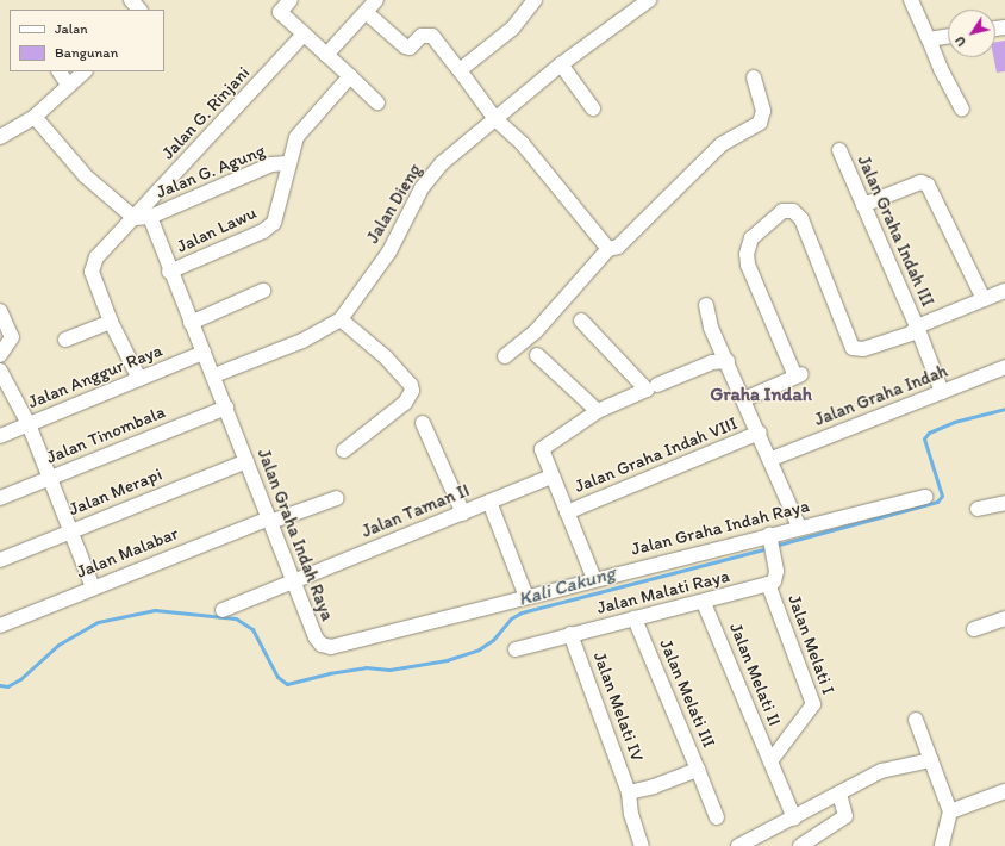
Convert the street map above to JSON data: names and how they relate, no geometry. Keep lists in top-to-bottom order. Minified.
{"streets":{"street":["Jalan G. Rinjani","Jalan G. Agung","Jalan Dieng","Jalan Lawu","Jalan Graha Indah III","Jalan Anggur Raya","Jalan Graha Indah","Jalan Tinombala","Jalan Graha Indah VIII","Jalan Merapi","Jalan Taman II","Jalan Graha Indah Raya","Jalan Malabar","Jalan Malati Raya","Jalan Melati I","Jalan Melati II","Jalan Melati III","Jalan Melati IV"]},"crossings":[["Jalan G. Rinjani","Jalan G. Agung"],["Jalan G. Rinjani","Jalan Anggur Raya"],["Jalan G. Rinjani","Jalan Graha Indah Raya"],["Jalan G. Agung","Jalan Lawu"],["Jalan G. Agung","Jalan Graha Indah Raya"],["Jalan Dieng","Jalan Graha Indah Raya"],["Jalan Lawu","Jalan Graha Indah Raya"],["Jalan Graha Indah III","Jalan Graha Indah"],["Jalan Anggur Raya","Jalan Graha Indah Raya"],["Jalan Tinombala","Jalan Graha Indah Raya"],["Jalan Merapi","Jalan Graha Indah Raya"],["Jalan Taman II","Jalan Graha Indah Raya"],["Jalan Graha Indah Raya","Jalan Malabar"],["Jalan Malati Raya","Jalan Melati I"],["Jalan Malati Raya","Jalan Melati II"],["Jalan Malati Raya","Jalan Melati III"],["Jalan Malati Raya","Jalan Melati IV"],["Jalan Melati I","Jalan Melati II"],["Jalan Melati III","Jalan Melati IV"]],"districts":["Graha Indah"],"water":["Kali Cakung"],"legend":["Jalan","Bangunan"],"north":"bottom left"}
